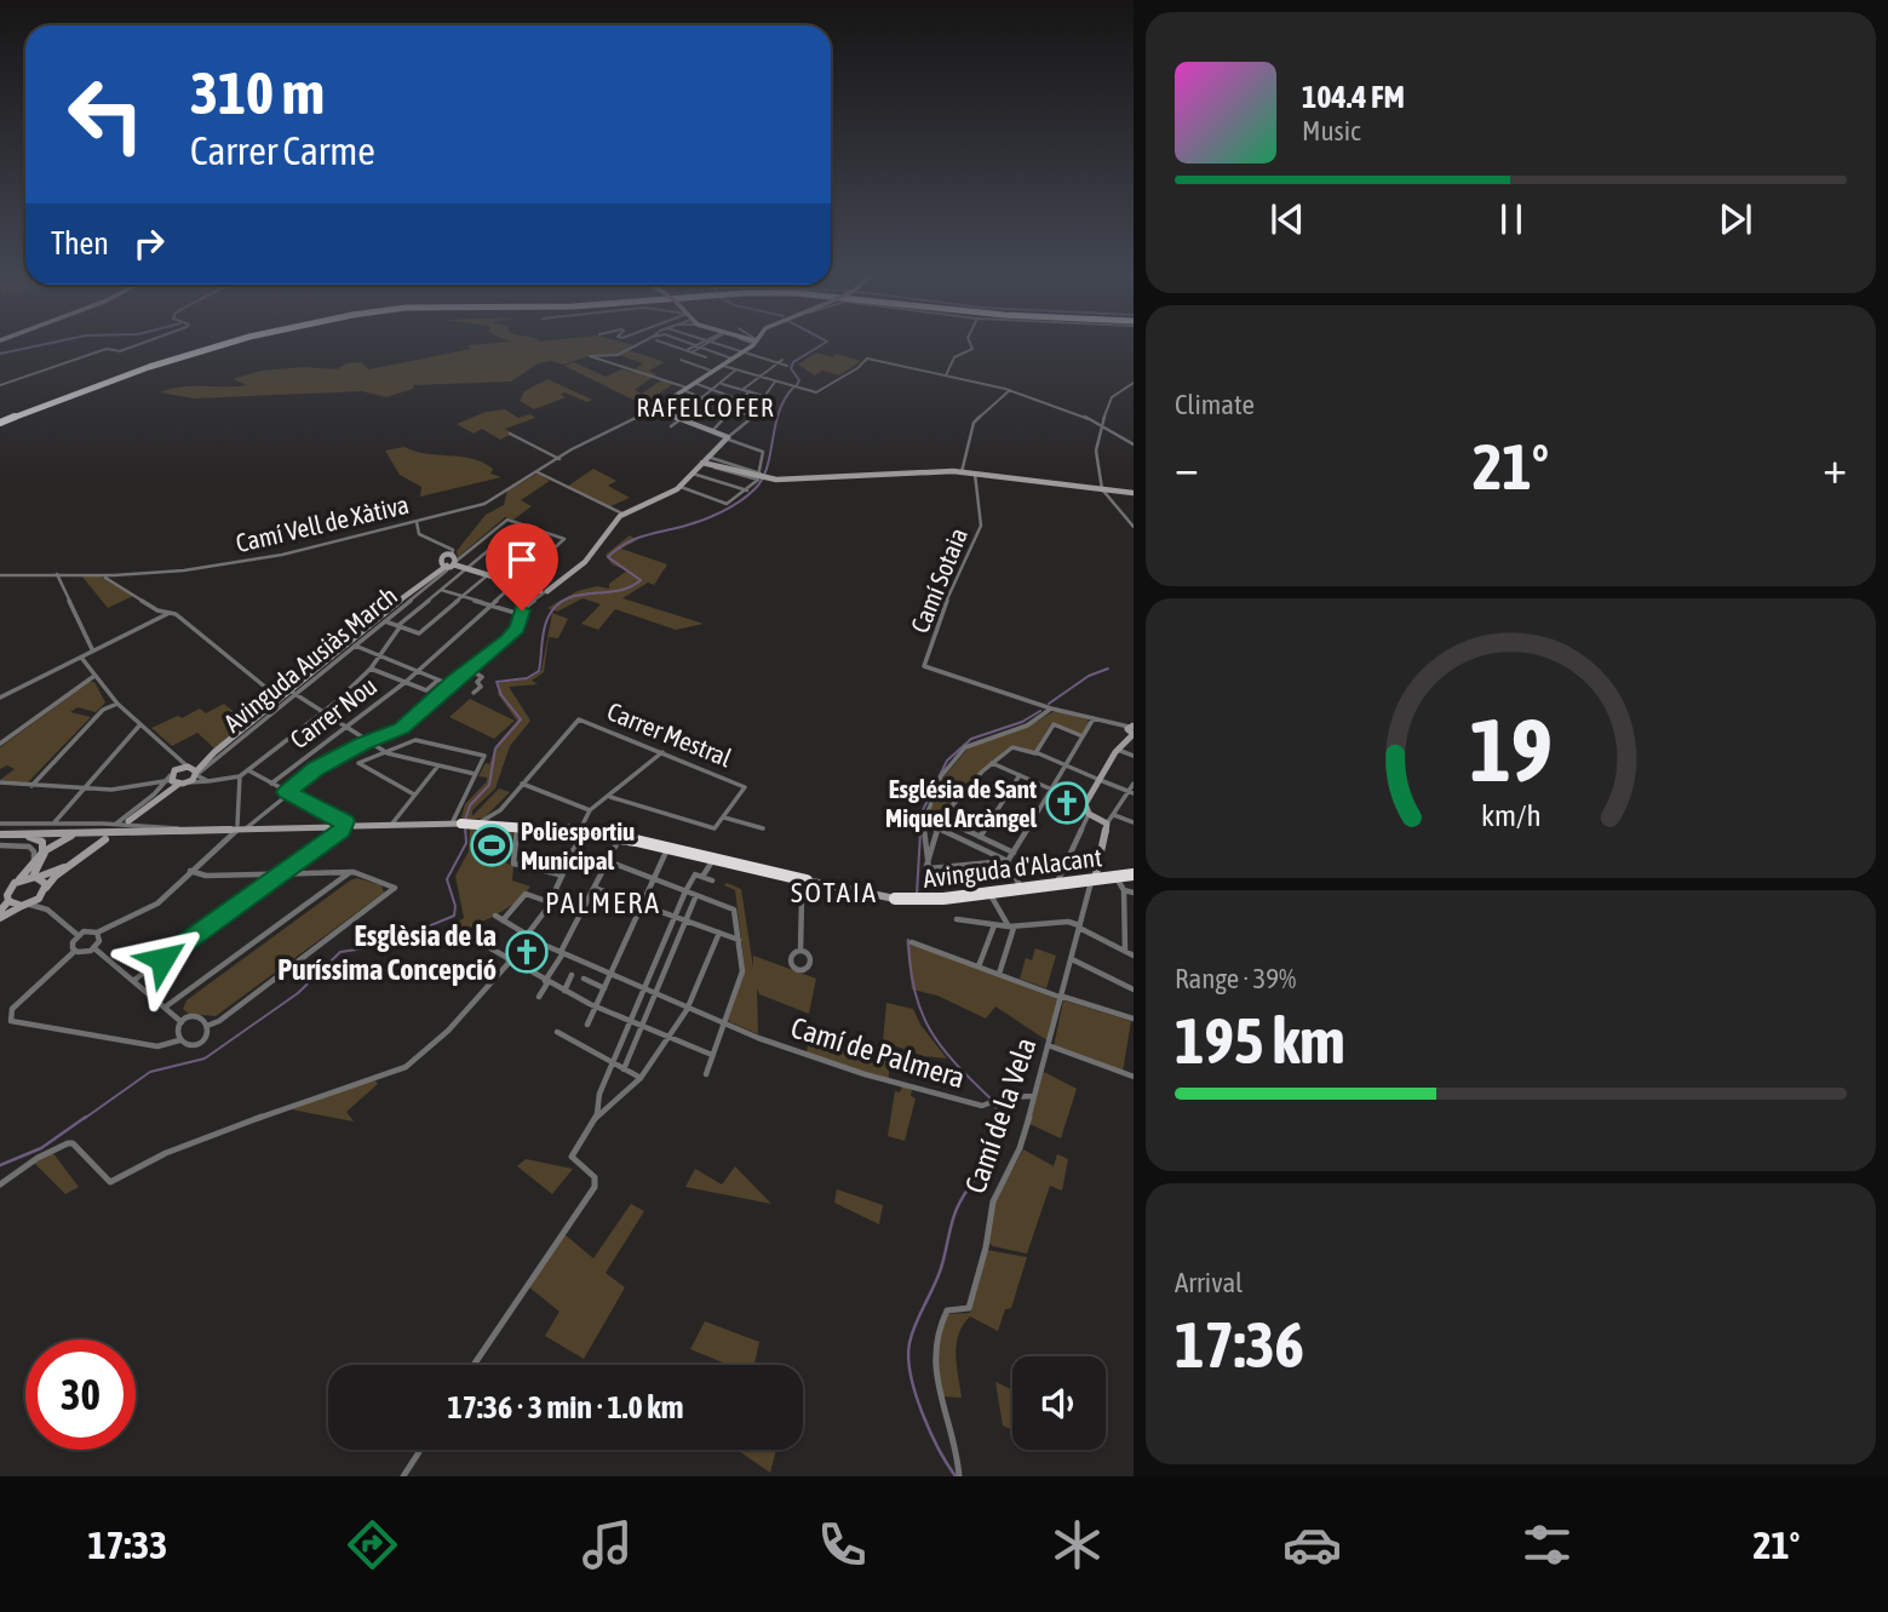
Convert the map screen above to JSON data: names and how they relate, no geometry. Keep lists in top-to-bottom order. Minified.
{"streets":{"highway":["Avinguda d'Alacant"],"street":["Camí Vell de Xàtiva","Camí Sotaia","Avinguda Ausiàs March","Carrer Nou","Carrer Mestral","Camí de Palmera","Camí de la Vela"]},"crossings":[["Avinguda d'Alacant","Camí de la Vela"],["Camí de Palmera","Camí de la Vela"]],"districts":["RAFELCOFER","SOTAIA","PALMERA"],"places":{"church":["Església de Sant Miquel Arcàngel","Esglèsia de la Puríssima Concepció"],"sports":["Poliesportiu Municipal"]},"page":{"turn":["310 m","Carrer Carme"],"song":["104.4 FM","Music"],"then":"Then","tile":["Climate",["Range · 39%","195 km"],["Arrival","17:36"]],"heat":["−","21°","+"],"limit":"30","trip":"17:36 · 3 min · 1.0 km","tabs":["17:33","21°"],"gauge":["19","km/h"]}}
